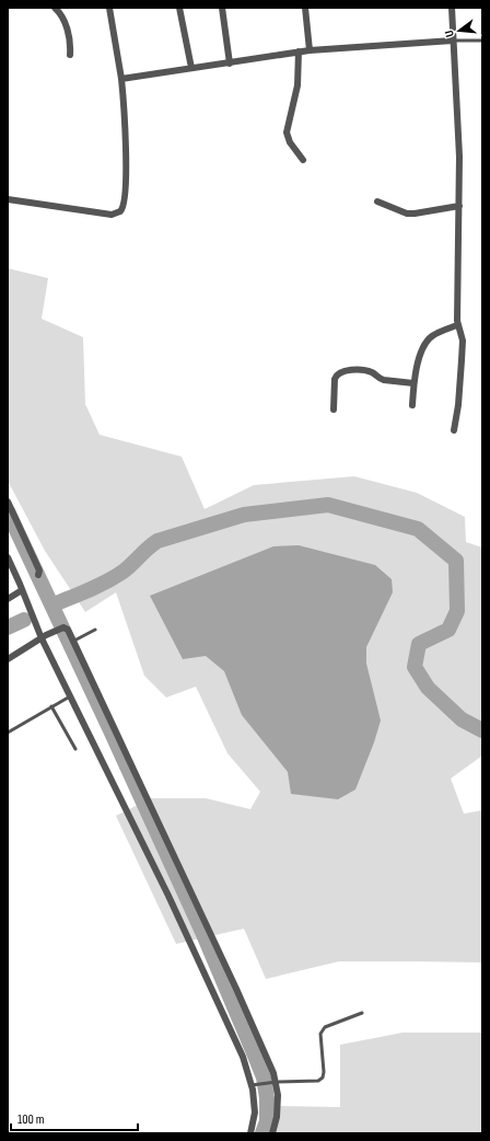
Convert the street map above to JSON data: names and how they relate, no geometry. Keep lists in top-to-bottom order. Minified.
{"scale_bar":"100 m","north":"left"}
